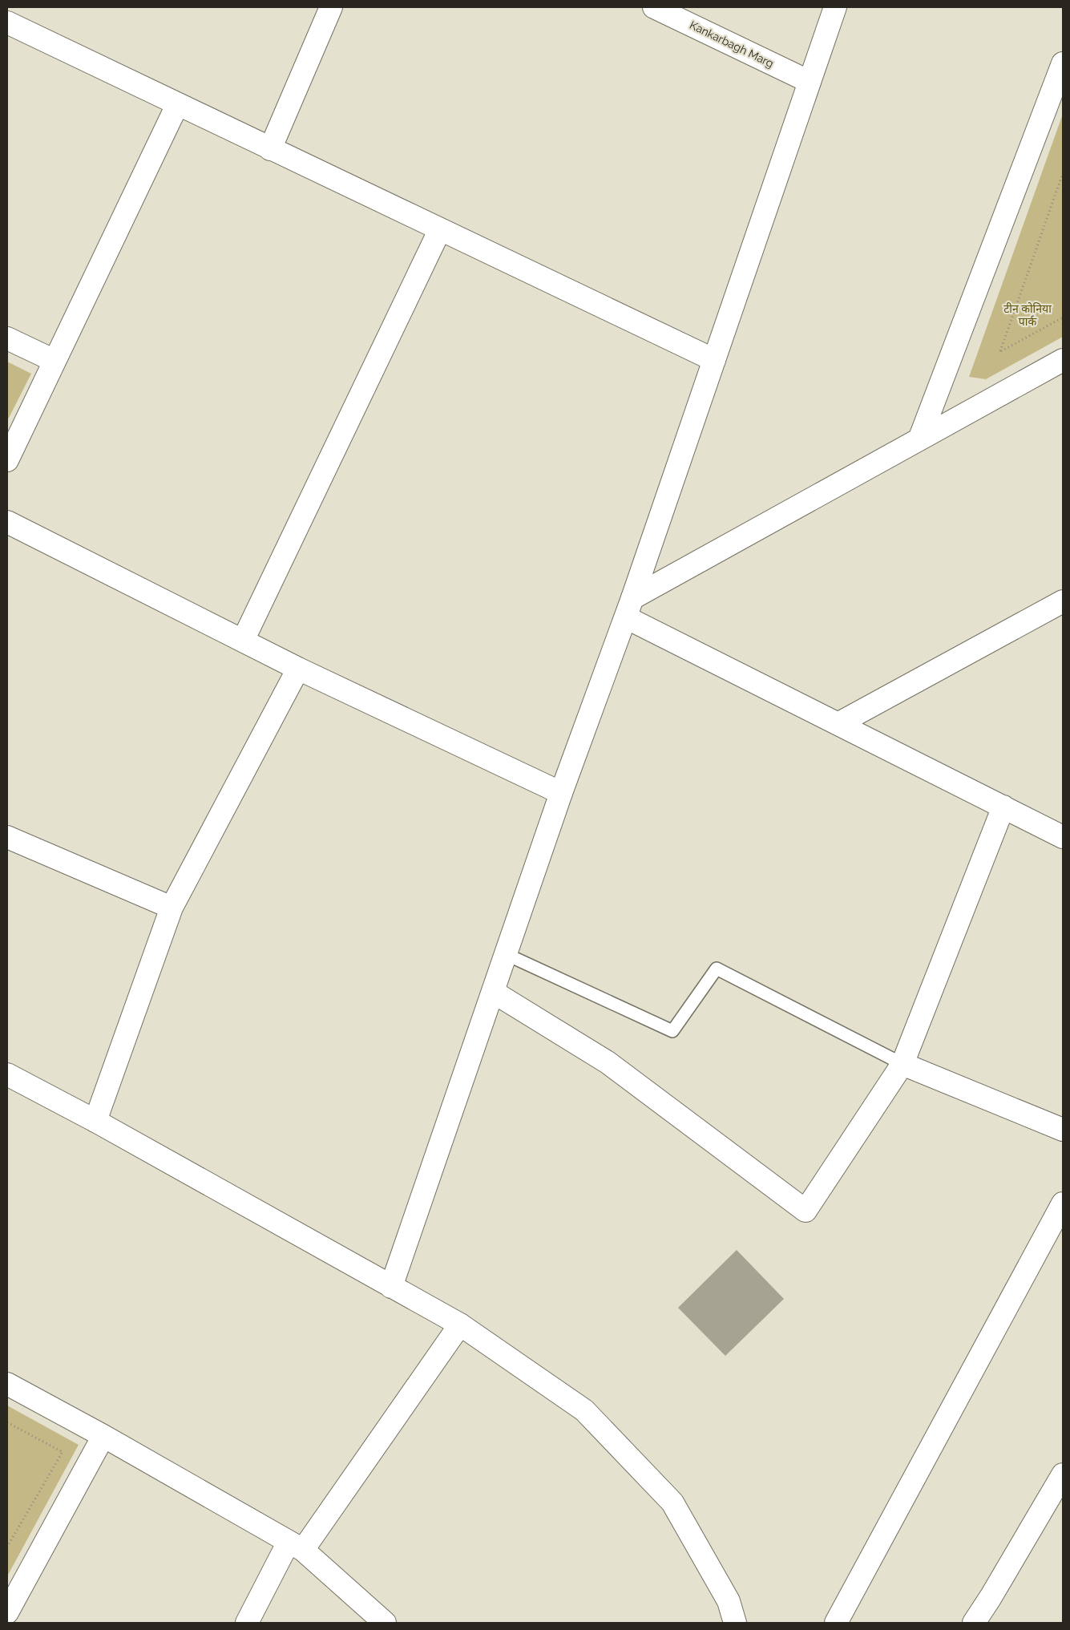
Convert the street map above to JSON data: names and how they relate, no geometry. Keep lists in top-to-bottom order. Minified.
{"streets":{"street":["Kankarbagh Marg"]},"parks":["टीन कोनिया पार्क"]}
